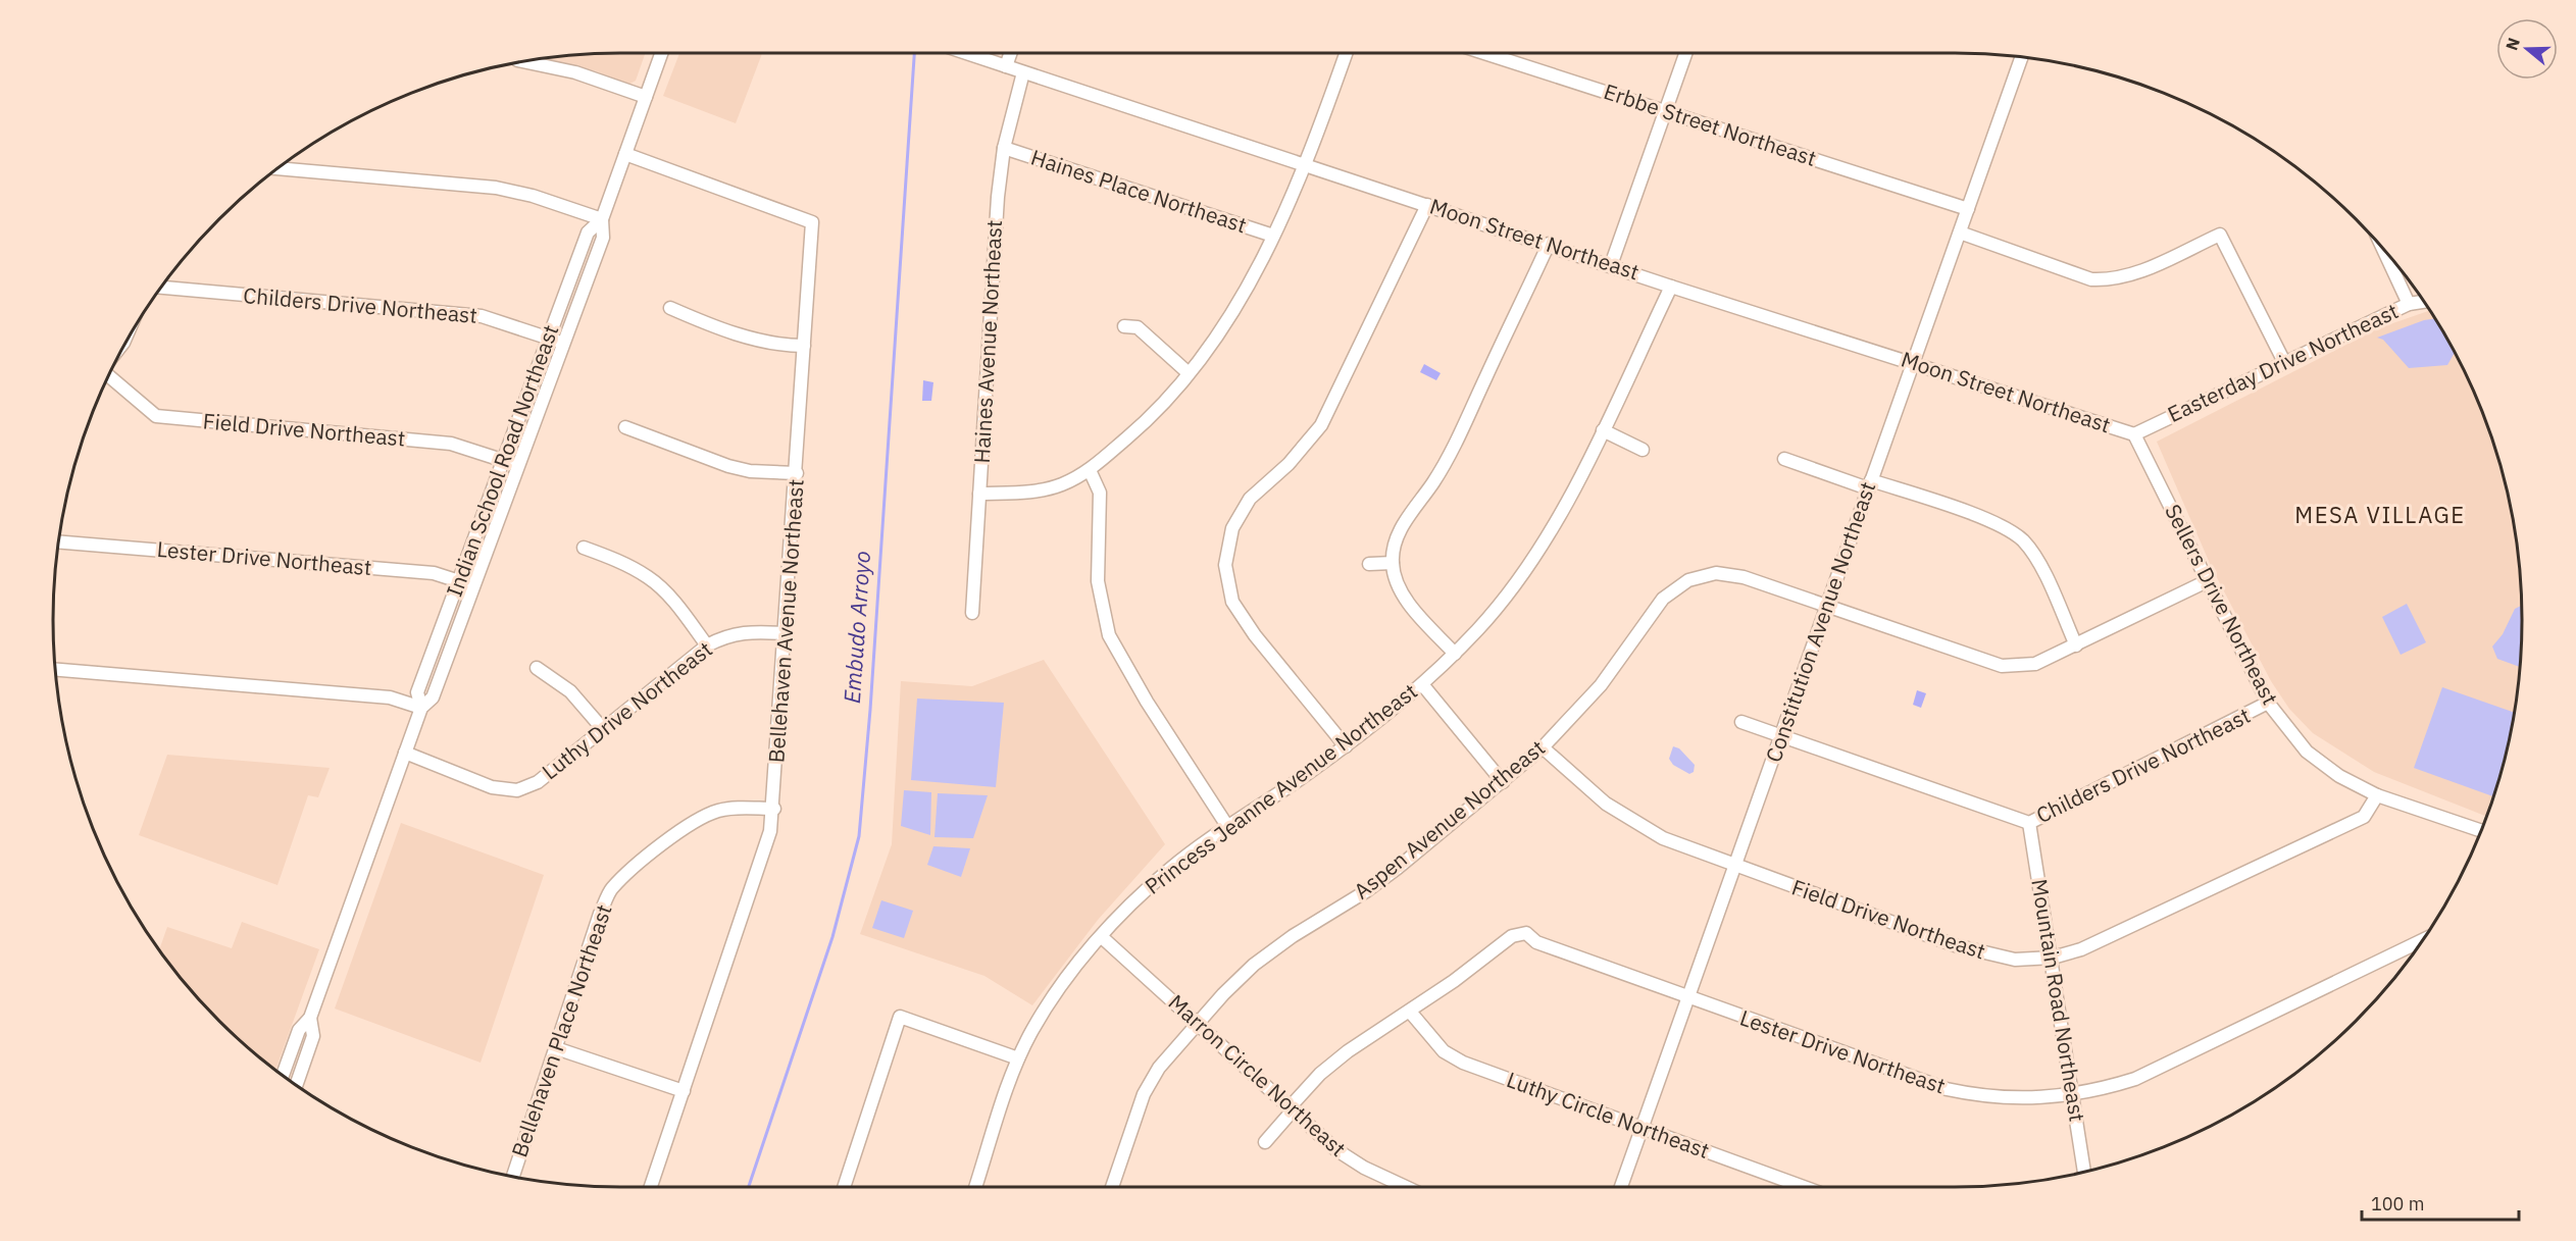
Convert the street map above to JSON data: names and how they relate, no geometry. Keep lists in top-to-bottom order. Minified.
{"streets":{"street":["Erbbe Street Northeast","Haines Place Northeast","Moon Street Northeast","Childers Drive Northeast","Haines Avenue Northeast","Easterday Drive Northeast","Field Drive Northeast","Indian School Road Northeast","Lester Drive Northeast","Sellers Drive Northeast","Bellehaven Avenue Northeast","Constitution Avenue Northeast","Luthy Drive Northeast","Princess Jeanne Avenue Northeast","Aspen Avenue Northeast","Mountain Road Northeast","Bellehaven Place Northeast","Marron Circle Northeast","Luthy Circle Northeast"]},"crossings":[["Erbbe Street Northeast","Constitution Avenue Northeast"],["Haines Place Northeast","Haines Avenue Northeast"],["Moon Street Northeast","Haines Avenue Northeast"],["Moon Street Northeast","Easterday Drive Northeast"],["Moon Street Northeast","Sellers Drive Northeast"],["Moon Street Northeast","Constitution Avenue Northeast"],["Moon Street Northeast","Princess Jeanne Avenue Northeast"],["Childers Drive Northeast","Indian School Road Northeast"],["Childers Drive Northeast","Sellers Drive Northeast"],["Childers Drive Northeast","Constitution Avenue Northeast"],["Childers Drive Northeast","Mountain Road Northeast"],["Easterday Drive Northeast","Sellers Drive Northeast"],["Field Drive Northeast","Indian School Road Northeast"],["Field Drive Northeast","Sellers Drive Northeast"],["Field Drive Northeast","Constitution Avenue Northeast"],["Field Drive Northeast","Aspen Avenue Northeast"],["Field Drive Northeast","Mountain Road Northeast"],["Indian School Road Northeast","Lester Drive Northeast"],["Indian School Road Northeast","Bellehaven Avenue Northeast"],["Indian School Road Northeast","Luthy Drive Northeast"],["Lester Drive Northeast","Constitution Avenue Northeast"],["Lester Drive Northeast","Mountain Road Northeast"],["Lester Drive Northeast","Marron Circle Northeast"],["Lester Drive Northeast","Luthy Circle Northeast"],["Sellers Drive Northeast","Aspen Avenue Northeast"],["Bellehaven Avenue Northeast","Luthy Drive Northeast"],["Bellehaven Avenue Northeast","Bellehaven Place Northeast"],["Constitution Avenue Northeast","Aspen Avenue Northeast"],["Constitution Avenue Northeast","Luthy Circle Northeast"],["Princess Jeanne Avenue Northeast","Marron Circle Northeast"],["Aspen Avenue Northeast","Marron Circle Northeast"]],"districts":["MESA VILLAGE"],"water":["Embudo Arroyo"],"scale_bar":"100 m","north":"left"}
